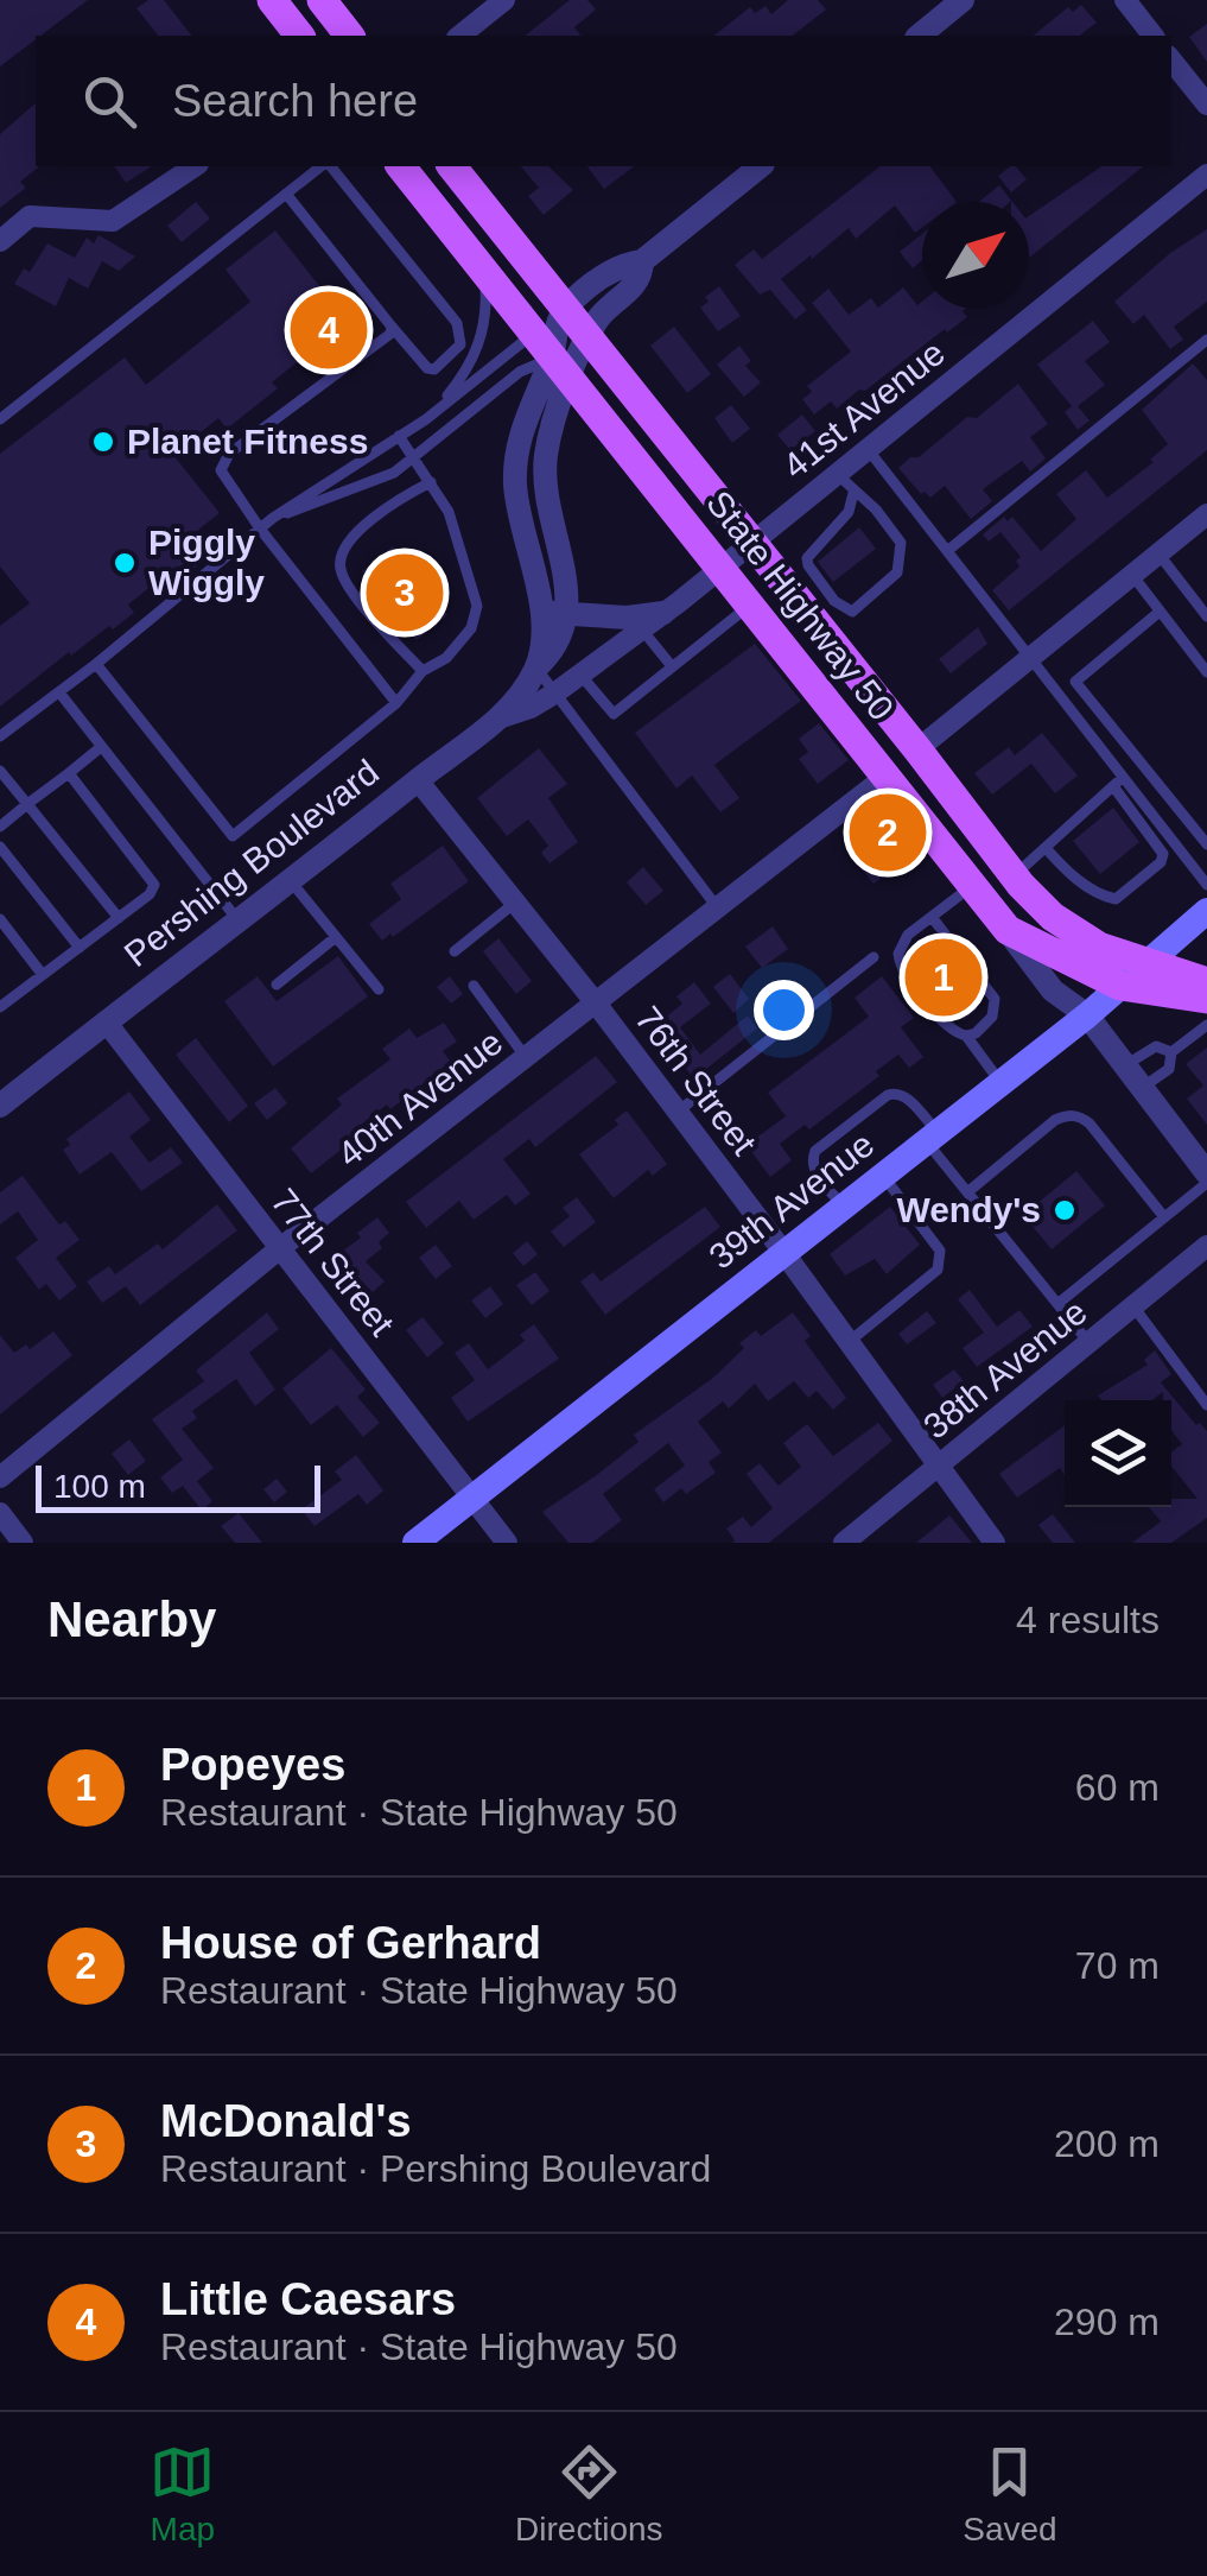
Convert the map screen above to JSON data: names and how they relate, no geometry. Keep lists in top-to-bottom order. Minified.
{"streets":{"main road":["State Highway 50","39th Avenue"],"street":["41st Avenue","Pershing Boulevard","76th Street","40th Avenue","77th Street","38th Avenue"]},"crossings":[["41st Avenue","State Highway 50"],["41st Avenue","Pershing Boulevard"],["State Highway 50","40th Avenue"],["State Highway 50","39th Avenue"],["Pershing Boulevard","76th Street"],["Pershing Boulevard","77th Street"],["76th Street","40th Avenue"],["76th Street","39th Avenue"],["76th Street","38th Avenue"],["40th Avenue","77th Street"],["39th Avenue","77th Street"]],"places":["Planet Fitness","Piggly Wiggly","Wendy's"],"scale_bar":"100 m","north":"top right","page":{"search":"Search here","pins":["4","3","2","1"],"scale":"100 m","heading":["Nearby","4 results"],"list":[{"mark":"1","name":"Popeyes","note":"Restaurant · State Highway 50","value":"60 m"},{"mark":"2","name":"House of Gerhard","note":"Restaurant · State Highway 50","value":"70 m"},{"mark":"3","name":"McDonald's","note":"Restaurant · Pershing Boulevard","value":"200 m"},{"mark":"4","name":"Little Caesars","note":"Restaurant · State Highway 50","value":"290 m"}],"nav":["Map","Directions","Saved"]}}
